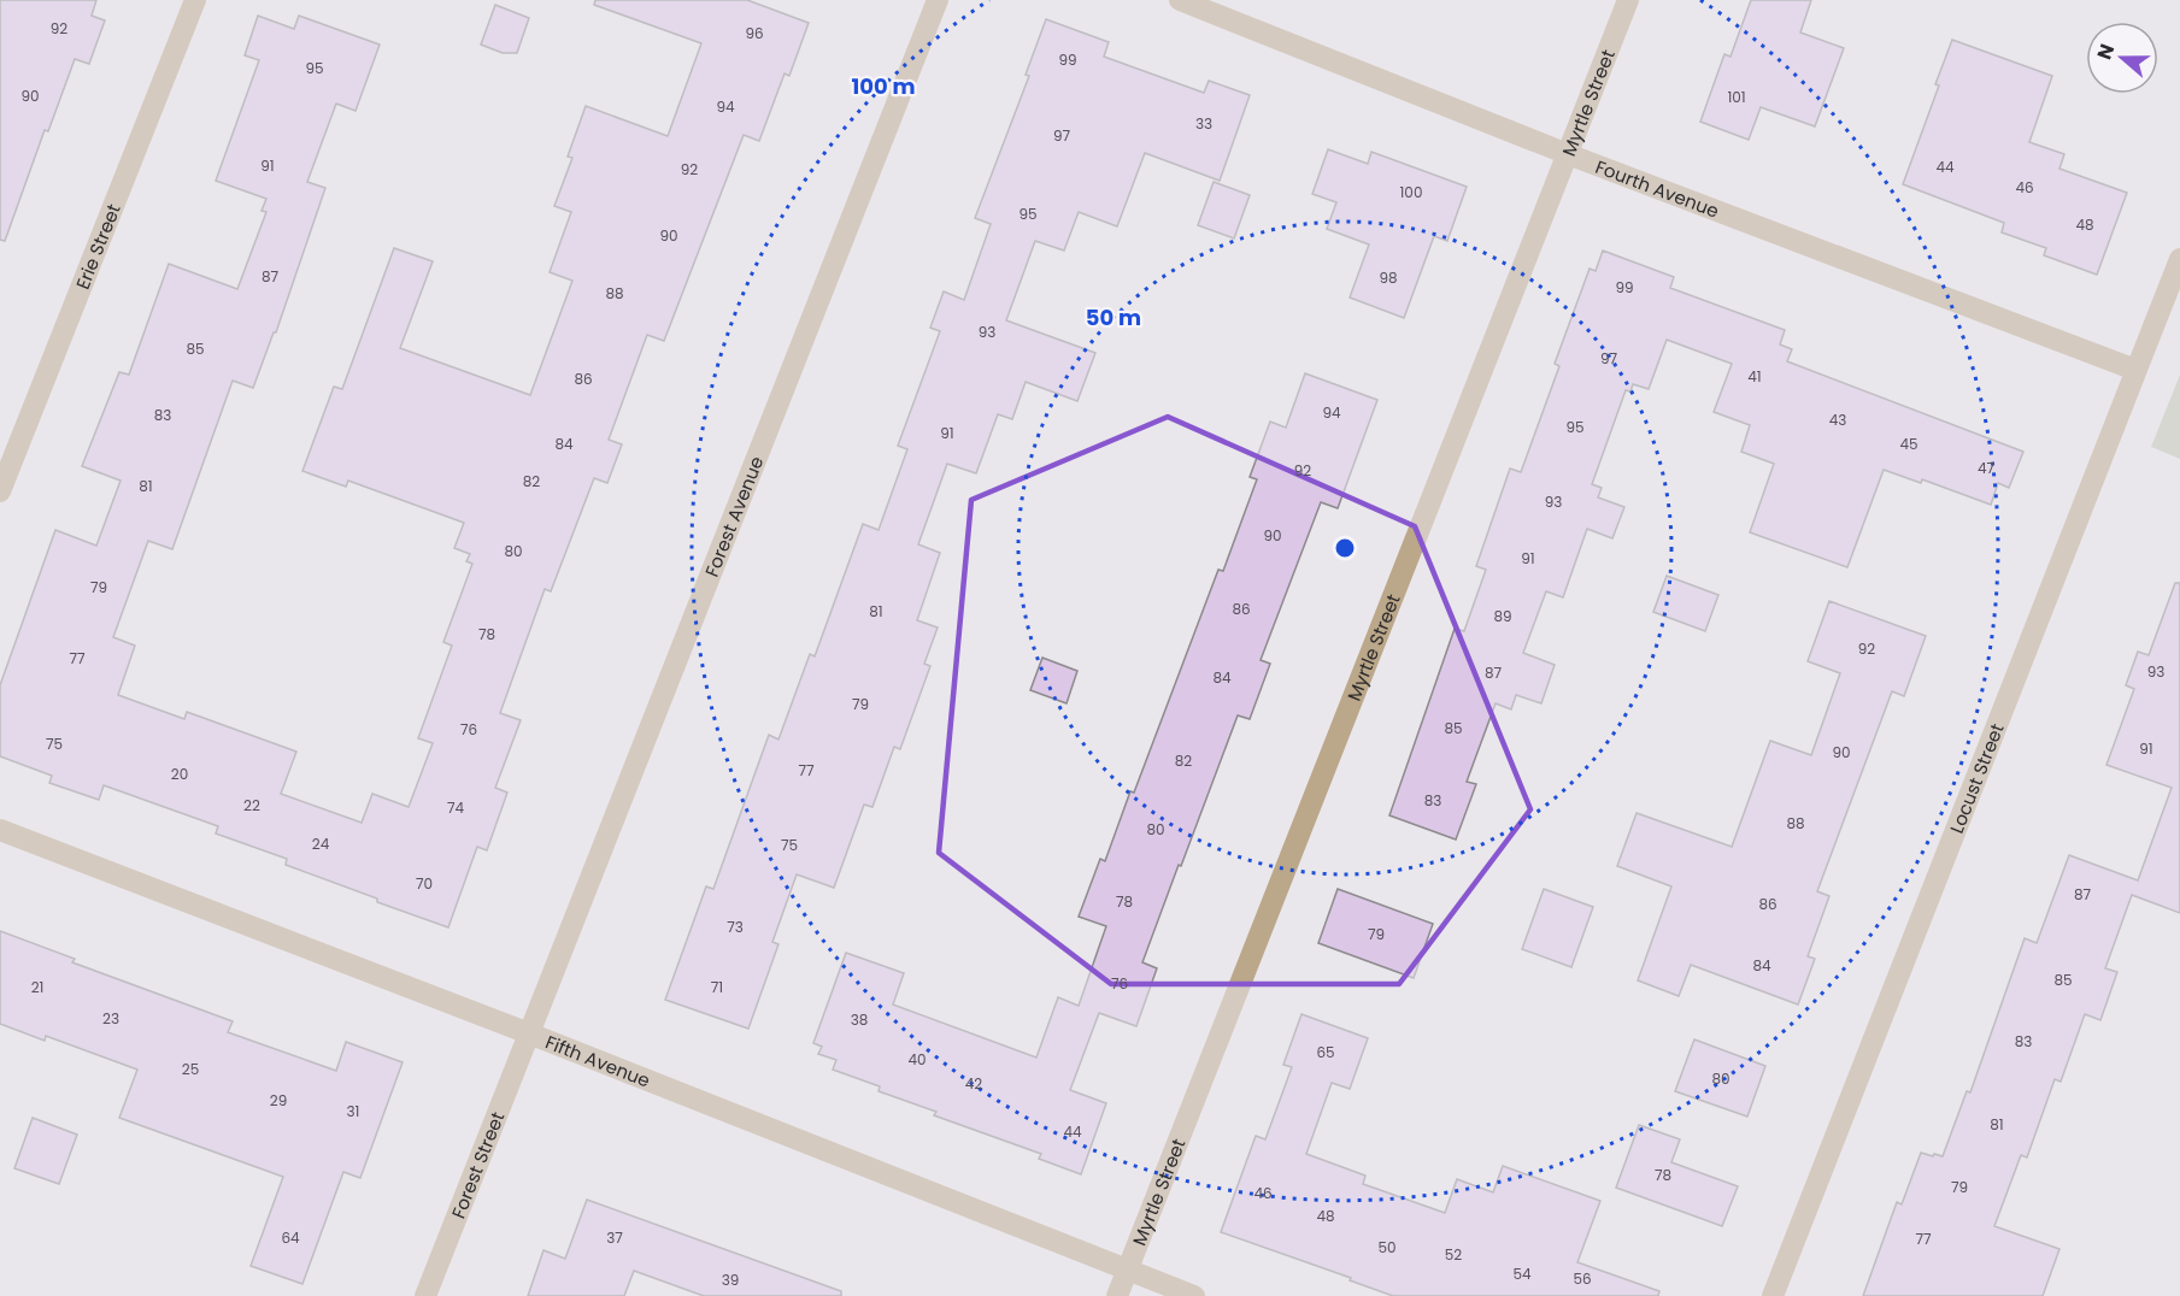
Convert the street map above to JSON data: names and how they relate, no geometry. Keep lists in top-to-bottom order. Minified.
{"streets":{"street":["Myrtle Street","Fourth Avenue","Erie Street","Forest Avenue","Locust Street","Fifth Avenue","Forest Street"]},"crossings":[["Myrtle Street","Fourth Avenue"],["Myrtle Street","Fifth Avenue"],["Fourth Avenue","Locust Street"],["Forest Avenue","Fifth Avenue"],["Forest Avenue","Forest Street"],["Fifth Avenue","Forest Street"]],"house_numbers":["92","96","99","95","90","101","94","33","97","91","44","92","46","100","95","48","90","87","98","99","88","93","85","97","41","86","94","83","43","95","91","84","45","47","92","82","81","93","90","80","91","79","86","81","89","78","92","77","93","87","84","79","85","76","75","91","90","82","77","20","83","22","74","88","80","24","75","70","87","78","86","73","79","84","85","76","21","71","23","38","83","65","40","25","80","42","29","31","81","44","78","79","46","48","64","37","77","50","52","54","56","39"],"north":"left","rings":["100 m","50 m"]}
